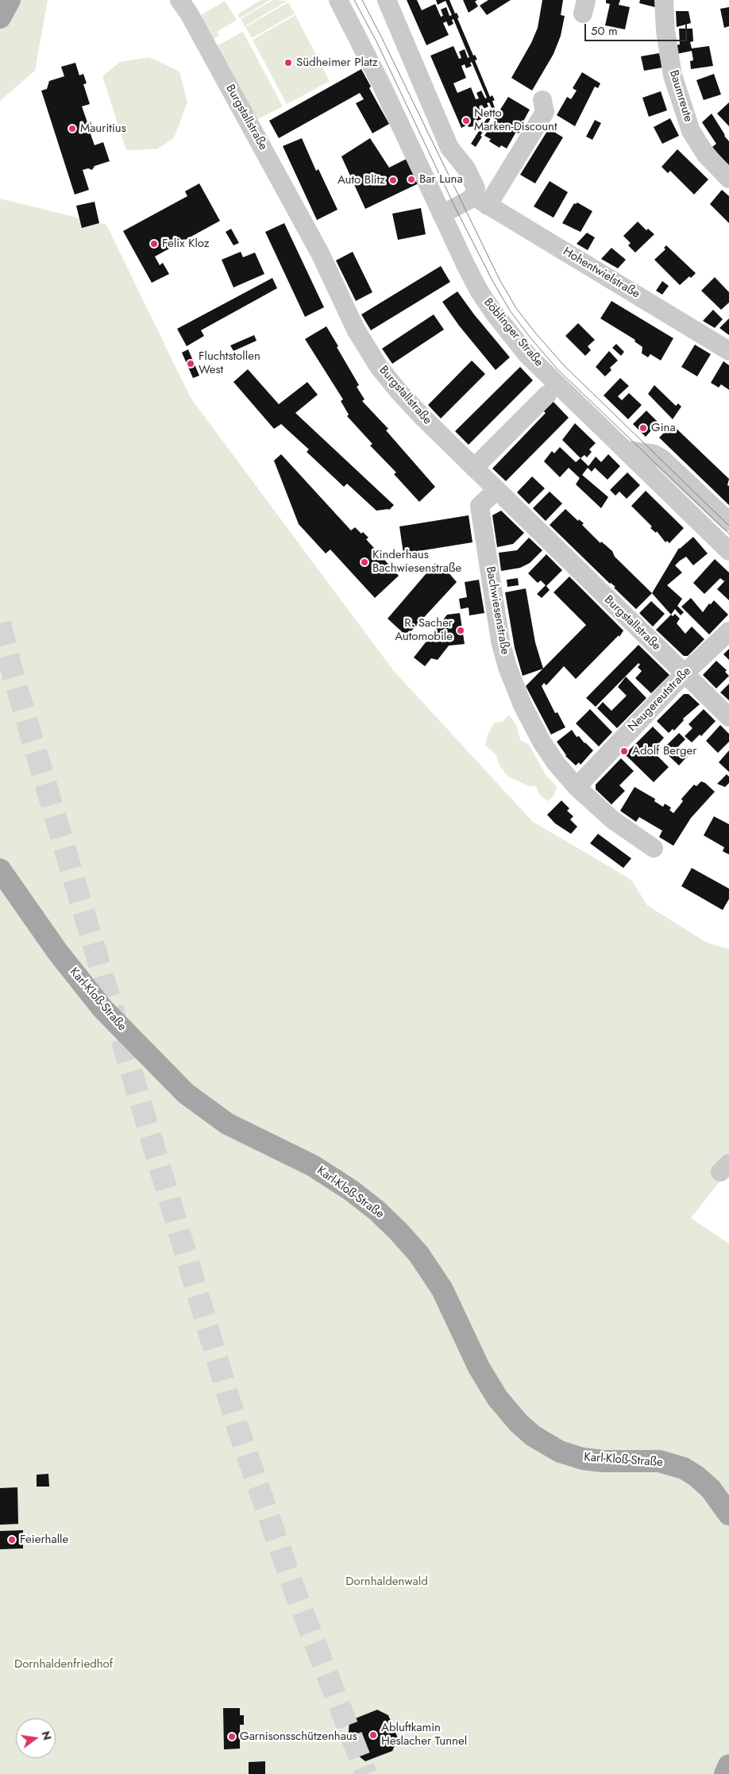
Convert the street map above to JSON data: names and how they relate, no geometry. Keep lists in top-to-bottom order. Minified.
{"streets":{"main road":["Karl-Kloß-Straße"],"street":["Baumreute","Burgstallstraße","Hohentwielstraße","Böblinger Straße","Bachwiesenstraße","Neugereutstraße"]},"crossings":[["Burgstallstraße","Bachwiesenstraße"],["Burgstallstraße","Neugereutstraße"],["Bachwiesenstraße","Neugereutstraße"]],"parks":["Dornhaldenwald","Dornhaldenfriedhof"],"places":["Südheimer Platz","Netto Marken-Discount","Mauritius","Bar Luna","Auto Blitz","Felix Kloz","Fluchtstollen West","Gina","Kinderhaus Bachwiesenstraße","R. Sacher Automobile","Adolf Berger","Feierhalle","Abluftkamin Heslacher Tunnel","Garnisonsschützenhaus"],"scale_bar":"50 m","north":"right"}
